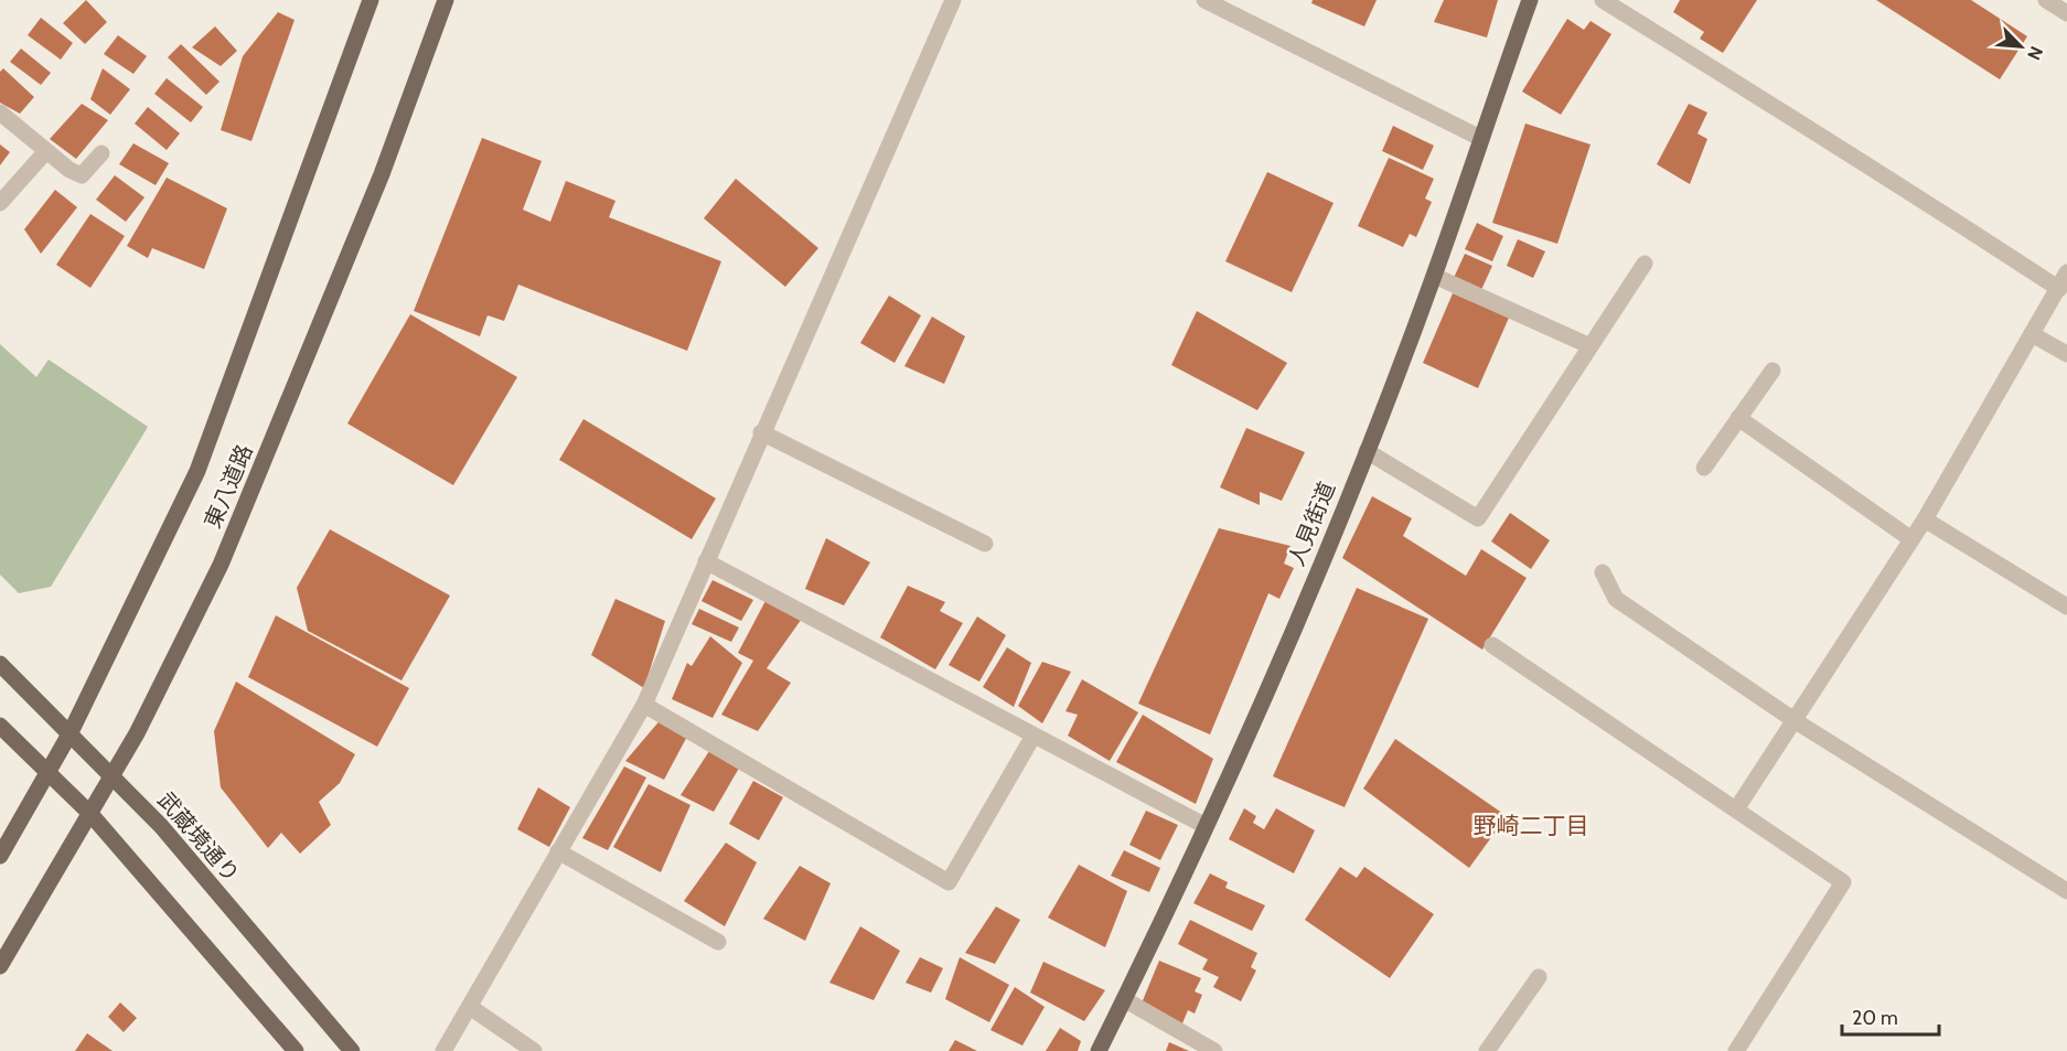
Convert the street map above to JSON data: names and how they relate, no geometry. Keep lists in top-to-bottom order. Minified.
{"streets":{"main road":["東八道路","人見街道","武蔵境通り"]},"crossings":[["東八道路","武蔵境通り"]],"districts":["野崎二丁目"],"scale_bar":"20 m","north":"bottom right"}
